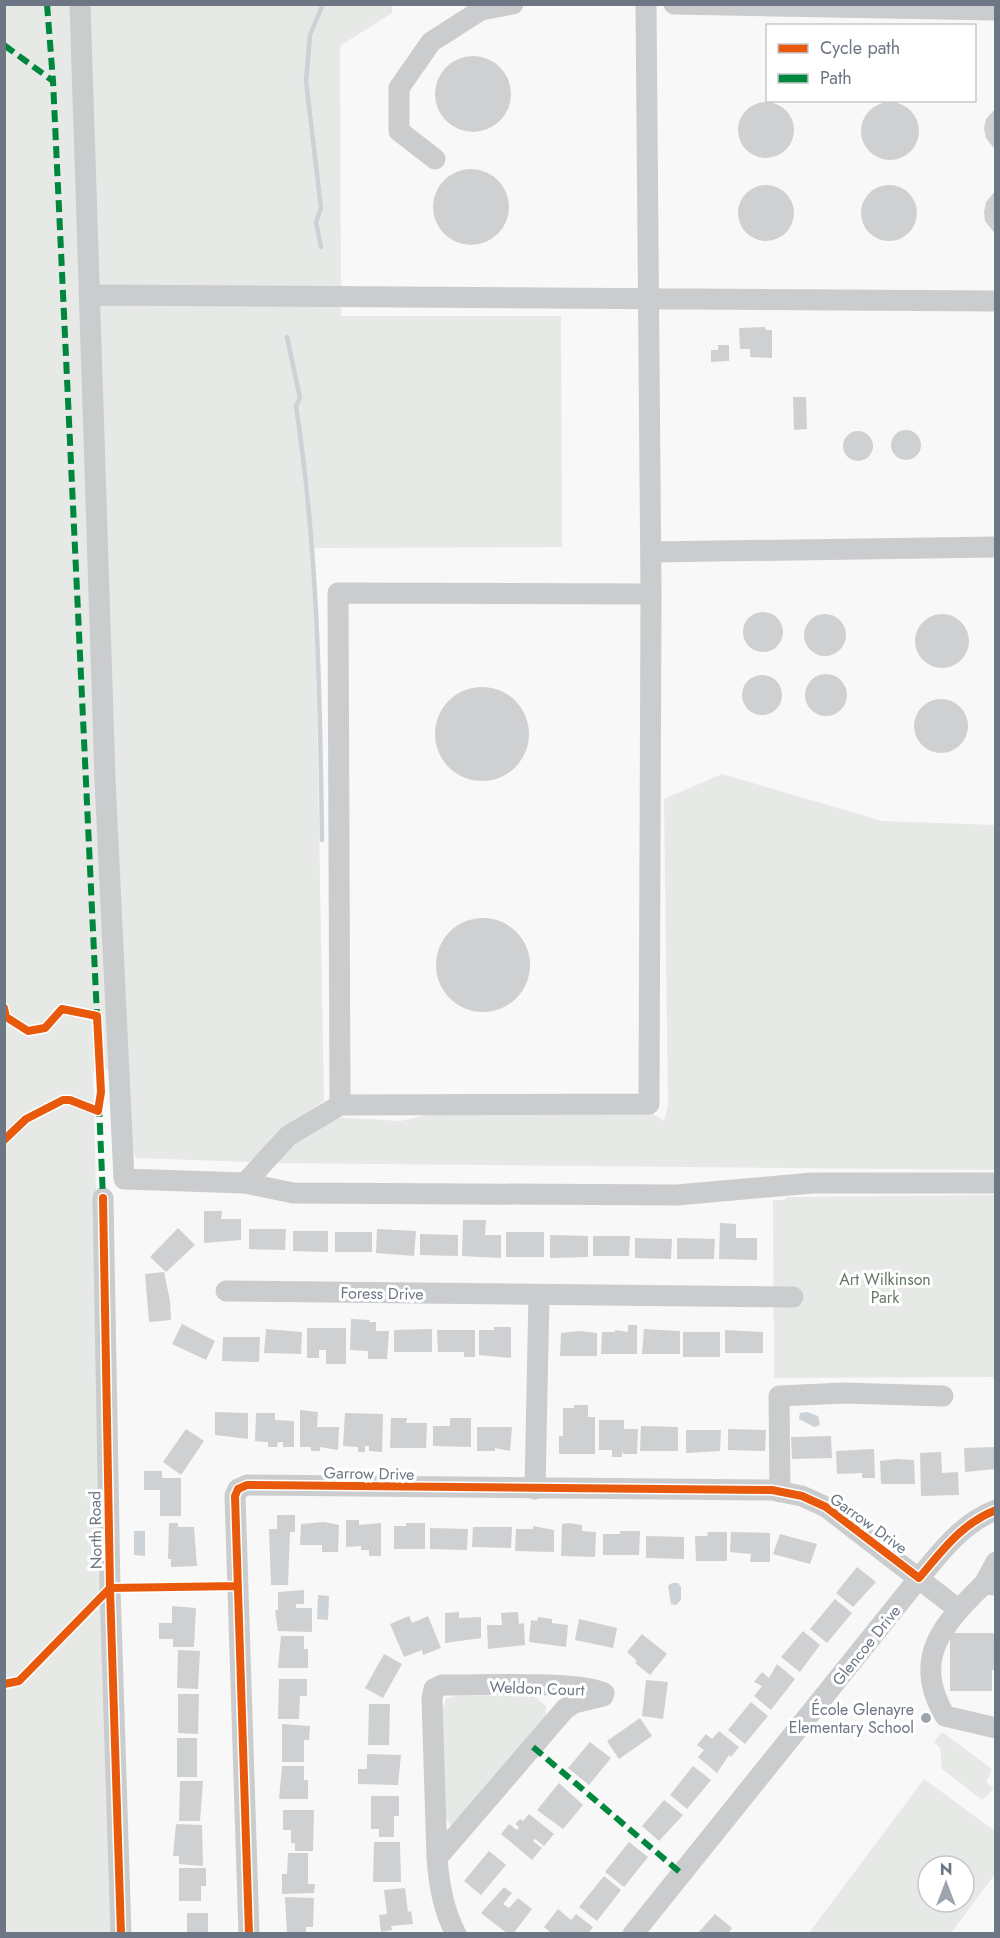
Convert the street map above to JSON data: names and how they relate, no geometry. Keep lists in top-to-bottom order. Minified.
{"streets":{"street":["Foress Drive","Garrow Drive","North Road","Glencoe Drive","Weldon Court"]},"crossings":[["Garrow Drive","Glencoe Drive"]],"parks":["Art Wilkinson Park"],"places":["École Glenayre Elementary School"],"legend":["Cycle path","Path"],"north":"top"}
